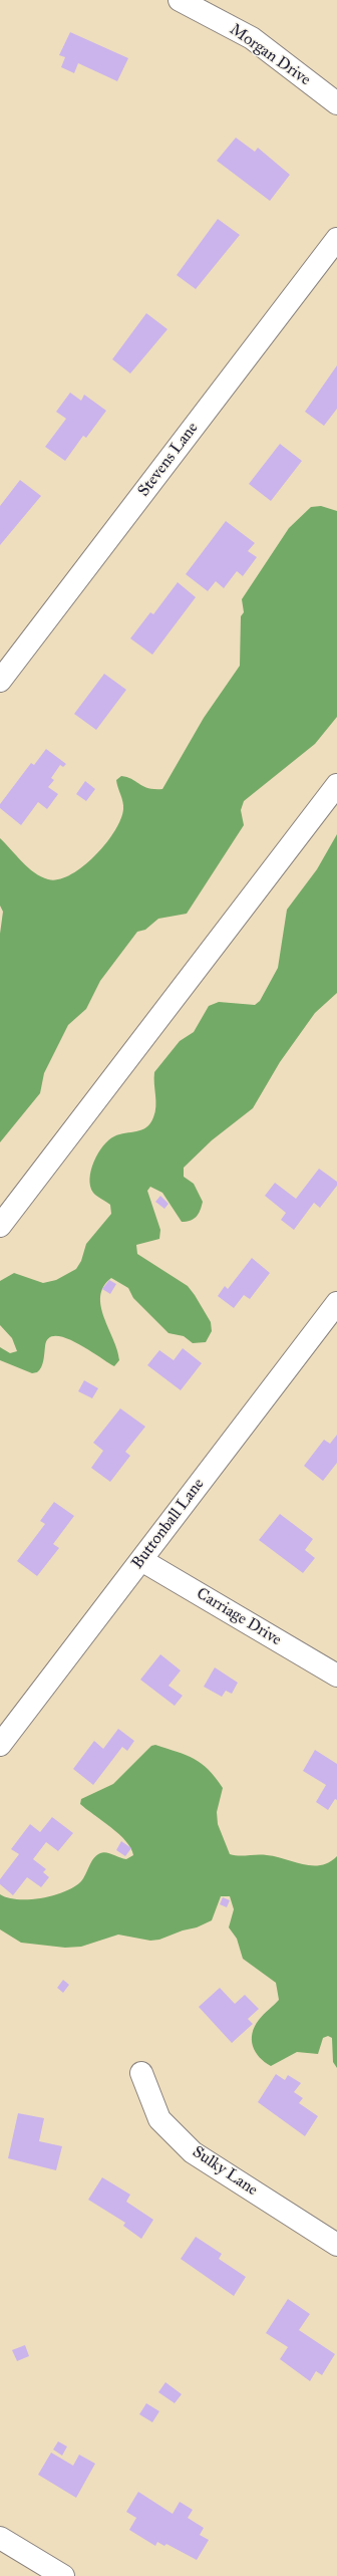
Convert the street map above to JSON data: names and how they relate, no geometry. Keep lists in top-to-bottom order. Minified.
{"streets":{"street":["Morgan Drive","Stevens Lane","Buttonball Lane","Carriage Drive","Sulky Lane"]},"crossings":[["Buttonball Lane","Carriage Drive"]]}
